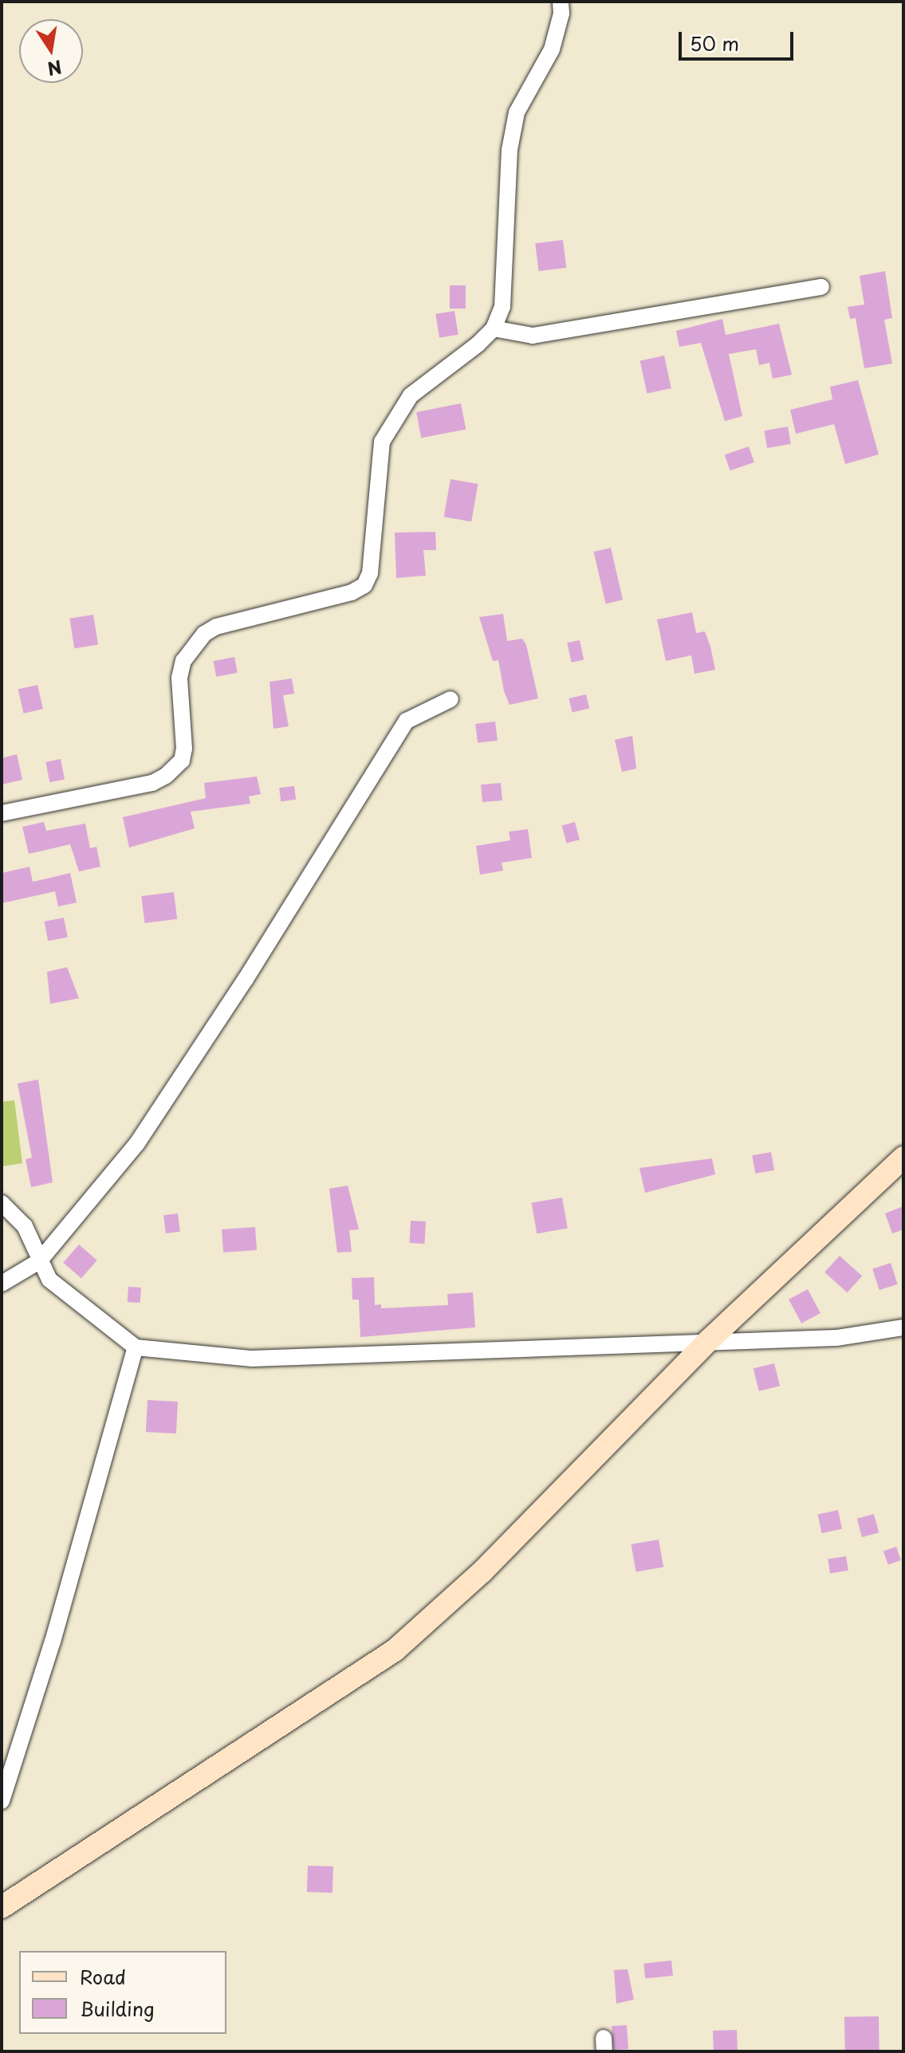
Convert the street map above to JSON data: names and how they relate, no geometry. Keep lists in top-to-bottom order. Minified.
{"legend":["Road","Building"],"scale_bar":"50 m","north":"bottom"}
